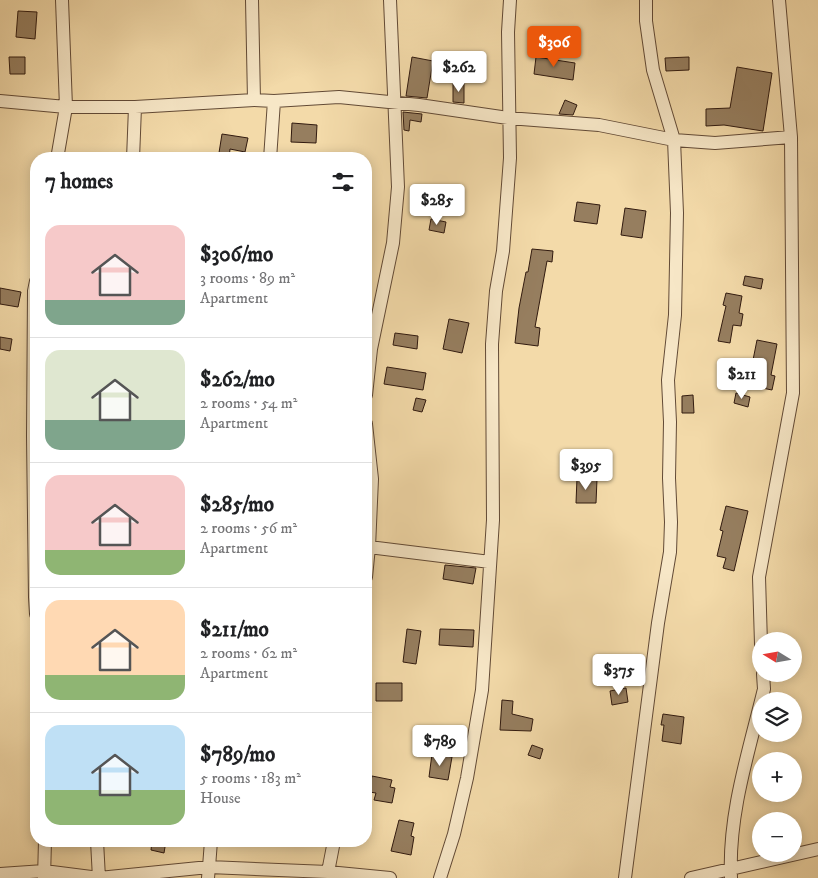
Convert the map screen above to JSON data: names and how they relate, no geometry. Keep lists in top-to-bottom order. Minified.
{"north":"left","page":{"price":["$306","$262","$285","$211","$395","$375","$789"],"heading":"7 homes","list":[{"name":"$306/mo","note":"3 rooms · 89 m² · Apartment"},{"name":"$262/mo","note":"2 rooms · 54 m² · Apartment"},{"name":"$285/mo","note":"2 rooms · 56 m² · Apartment"},{"name":"$211/mo","note":"2 rooms · 62 m² · Apartment"},{"name":"$789/mo","note":"5 rooms · 183 m² · House"}],"map_buttons":["+","−"]}}
